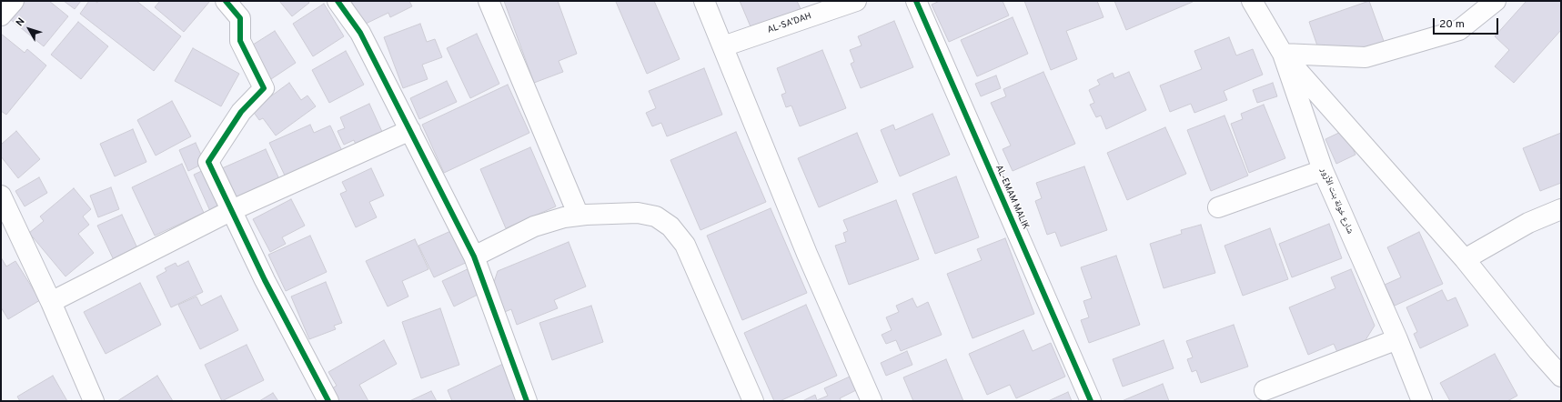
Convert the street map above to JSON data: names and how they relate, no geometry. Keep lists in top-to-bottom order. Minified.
{"streets":{"street":["AL-SA'DAH","AL-EMAM MALIK","شارع خولة بنت الأزور"]},"scale_bar":"20 m","north":"top left"}
